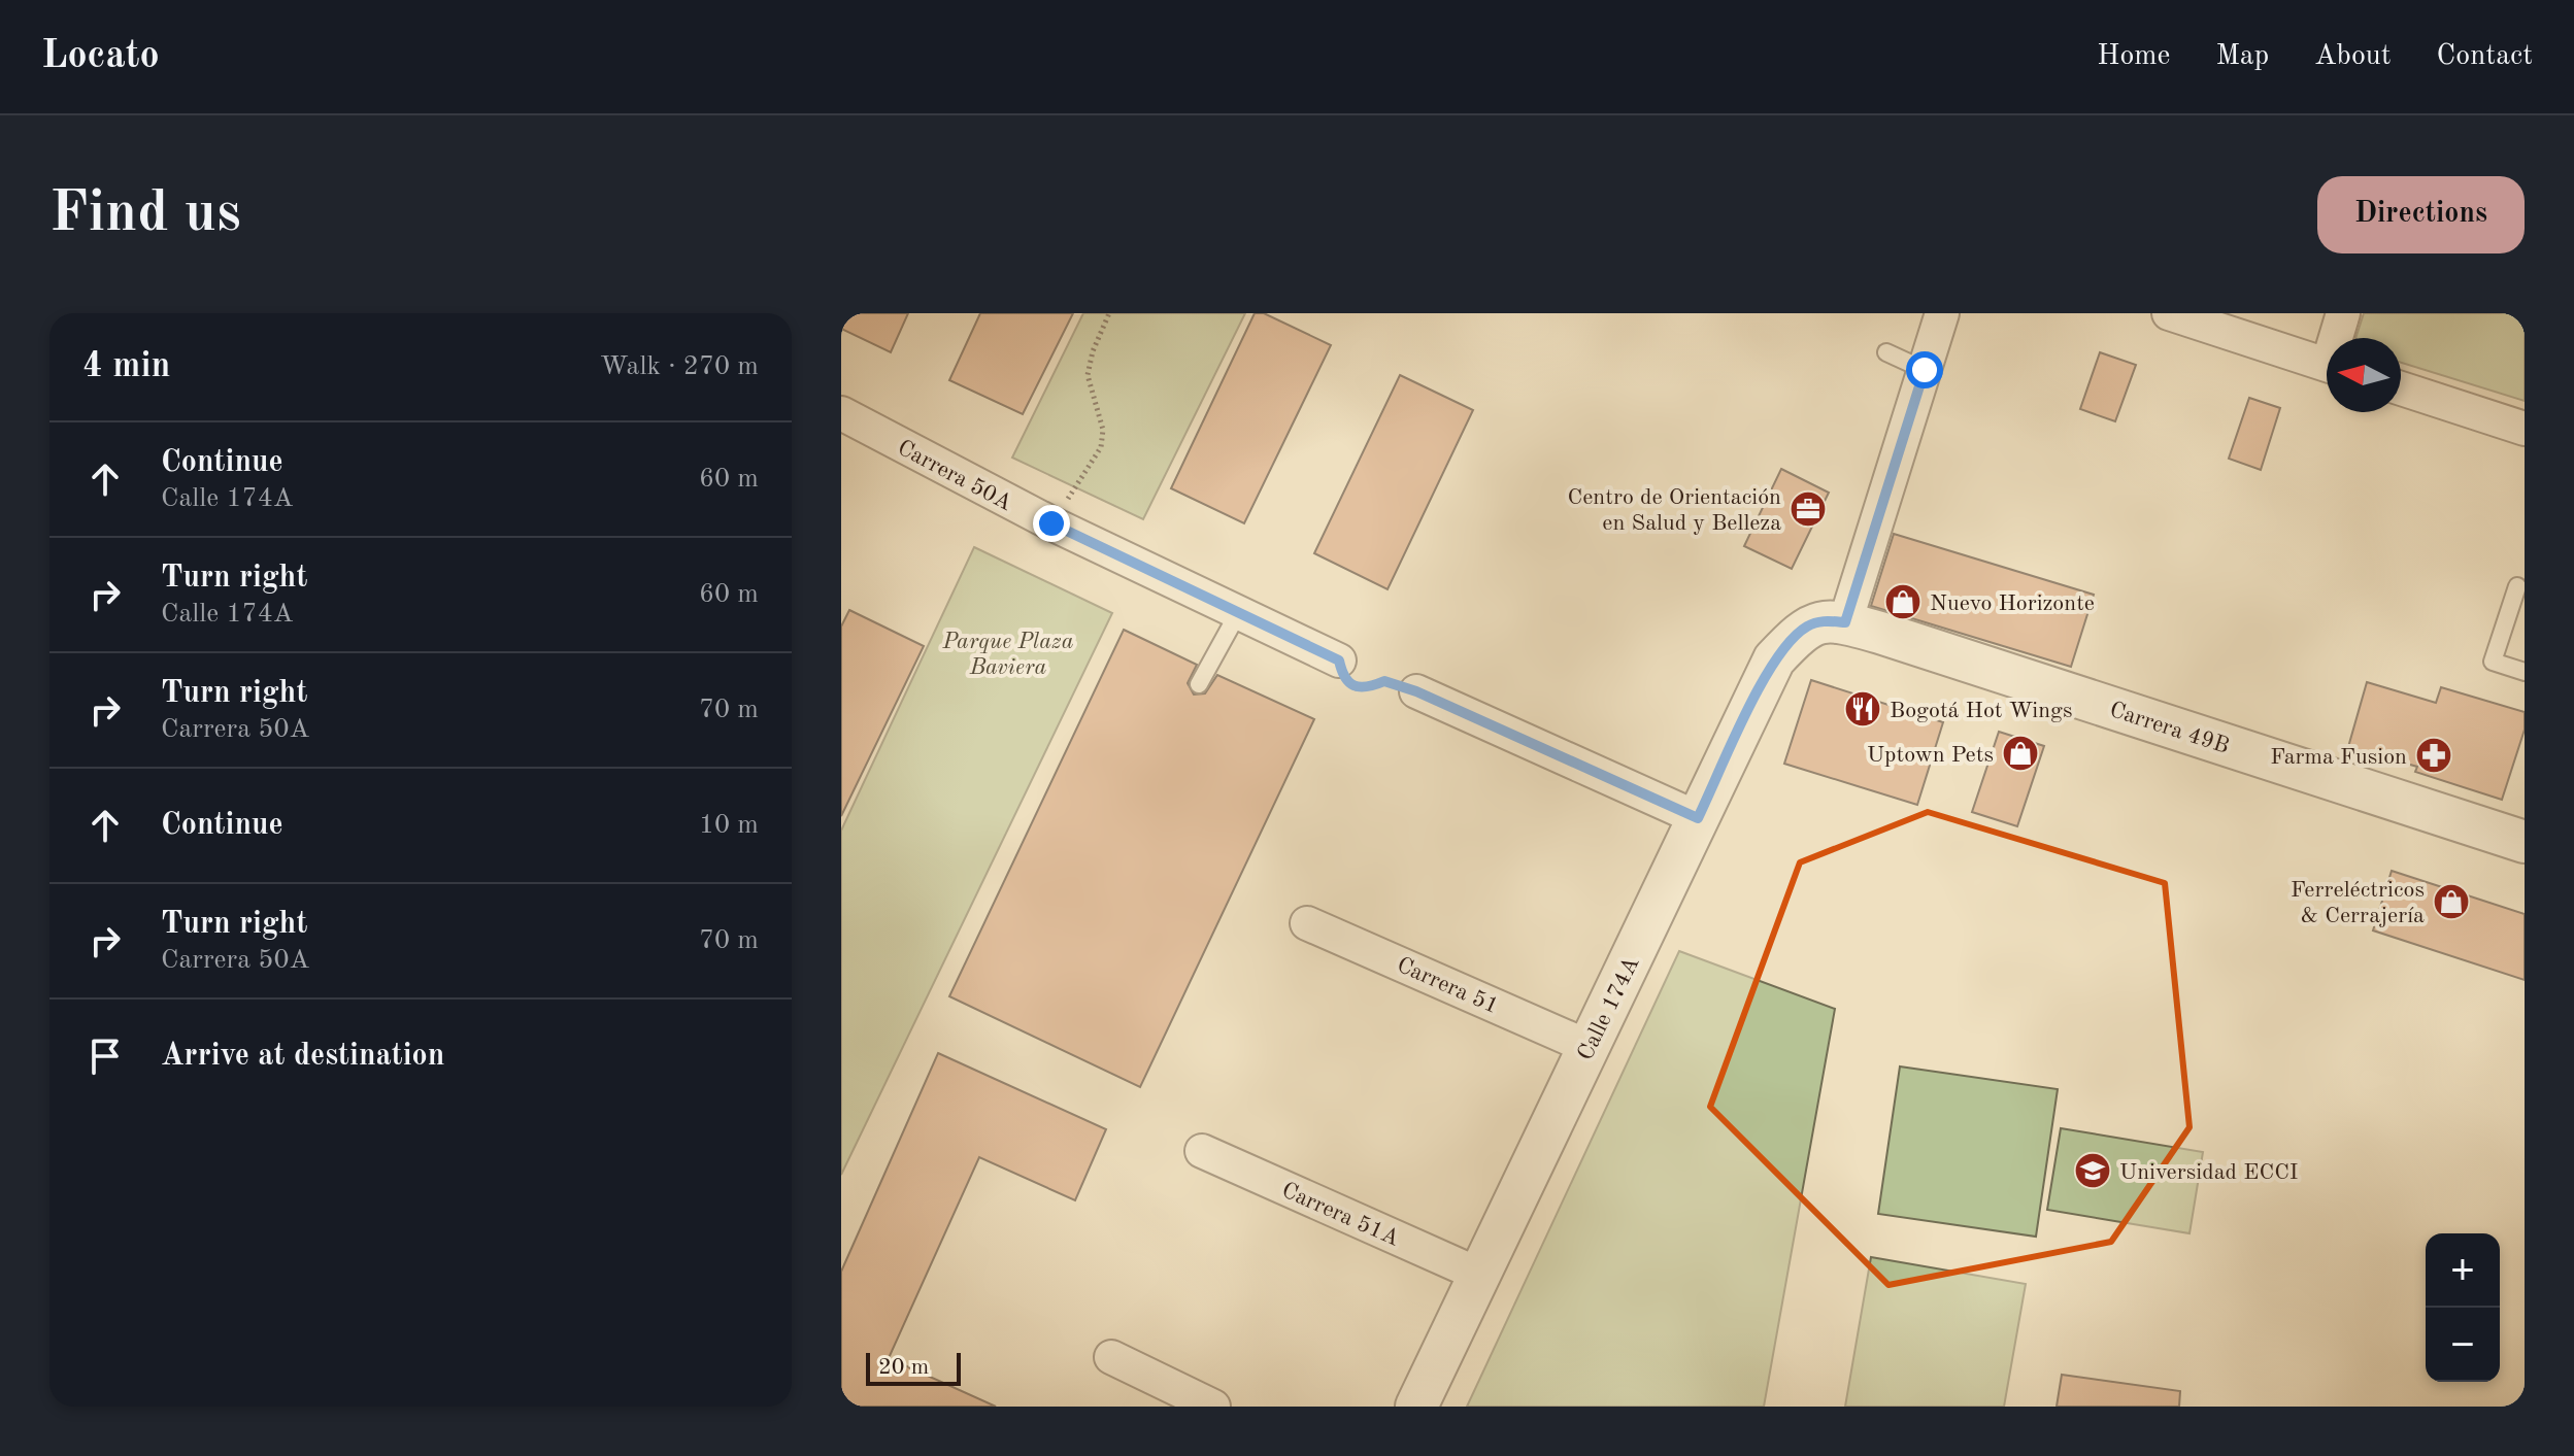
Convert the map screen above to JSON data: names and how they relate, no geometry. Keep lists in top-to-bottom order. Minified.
{"streets":{"street":["Carrera 50A","Carrera 49B","Carrera 51","Calle 174A","Carrera 51A"]},"crossings":[["Carrera 49B","Calle 174A"],["Carrera 51","Calle 174A"],["Calle 174A","Carrera 51A"]],"parks":["Parque Plaza Baviera"],"places":{"office":["Centro de Orientación en Salud y Belleza"],"shop":["Nuevo Horizonte","Uptown Pets","Ferreléctricos & Cerrajería"],"restaurant":["Bogotá Hot Wings"],"pharmacy":["Farma Fusion"],"school or university":["Universidad ECCI"]},"scale_bar":"20 m","north":"left","page":{"header":"Locato","nav":["Home","Map","About","Contact"],"buttons":"Directions","title":"Find us","heading":["4 min","Walk · 270 m"],"list":[["Continue","Calle 174A","60 m"],["Turn right","Calle 174A","60 m"],["Turn right","Carrera 50A","70 m"],["Continue","10 m"],["Turn right","Carrera 50A","70 m"],"Arrive at destination"],"map_buttons":["+","−"],"scale":"20 m"}}
